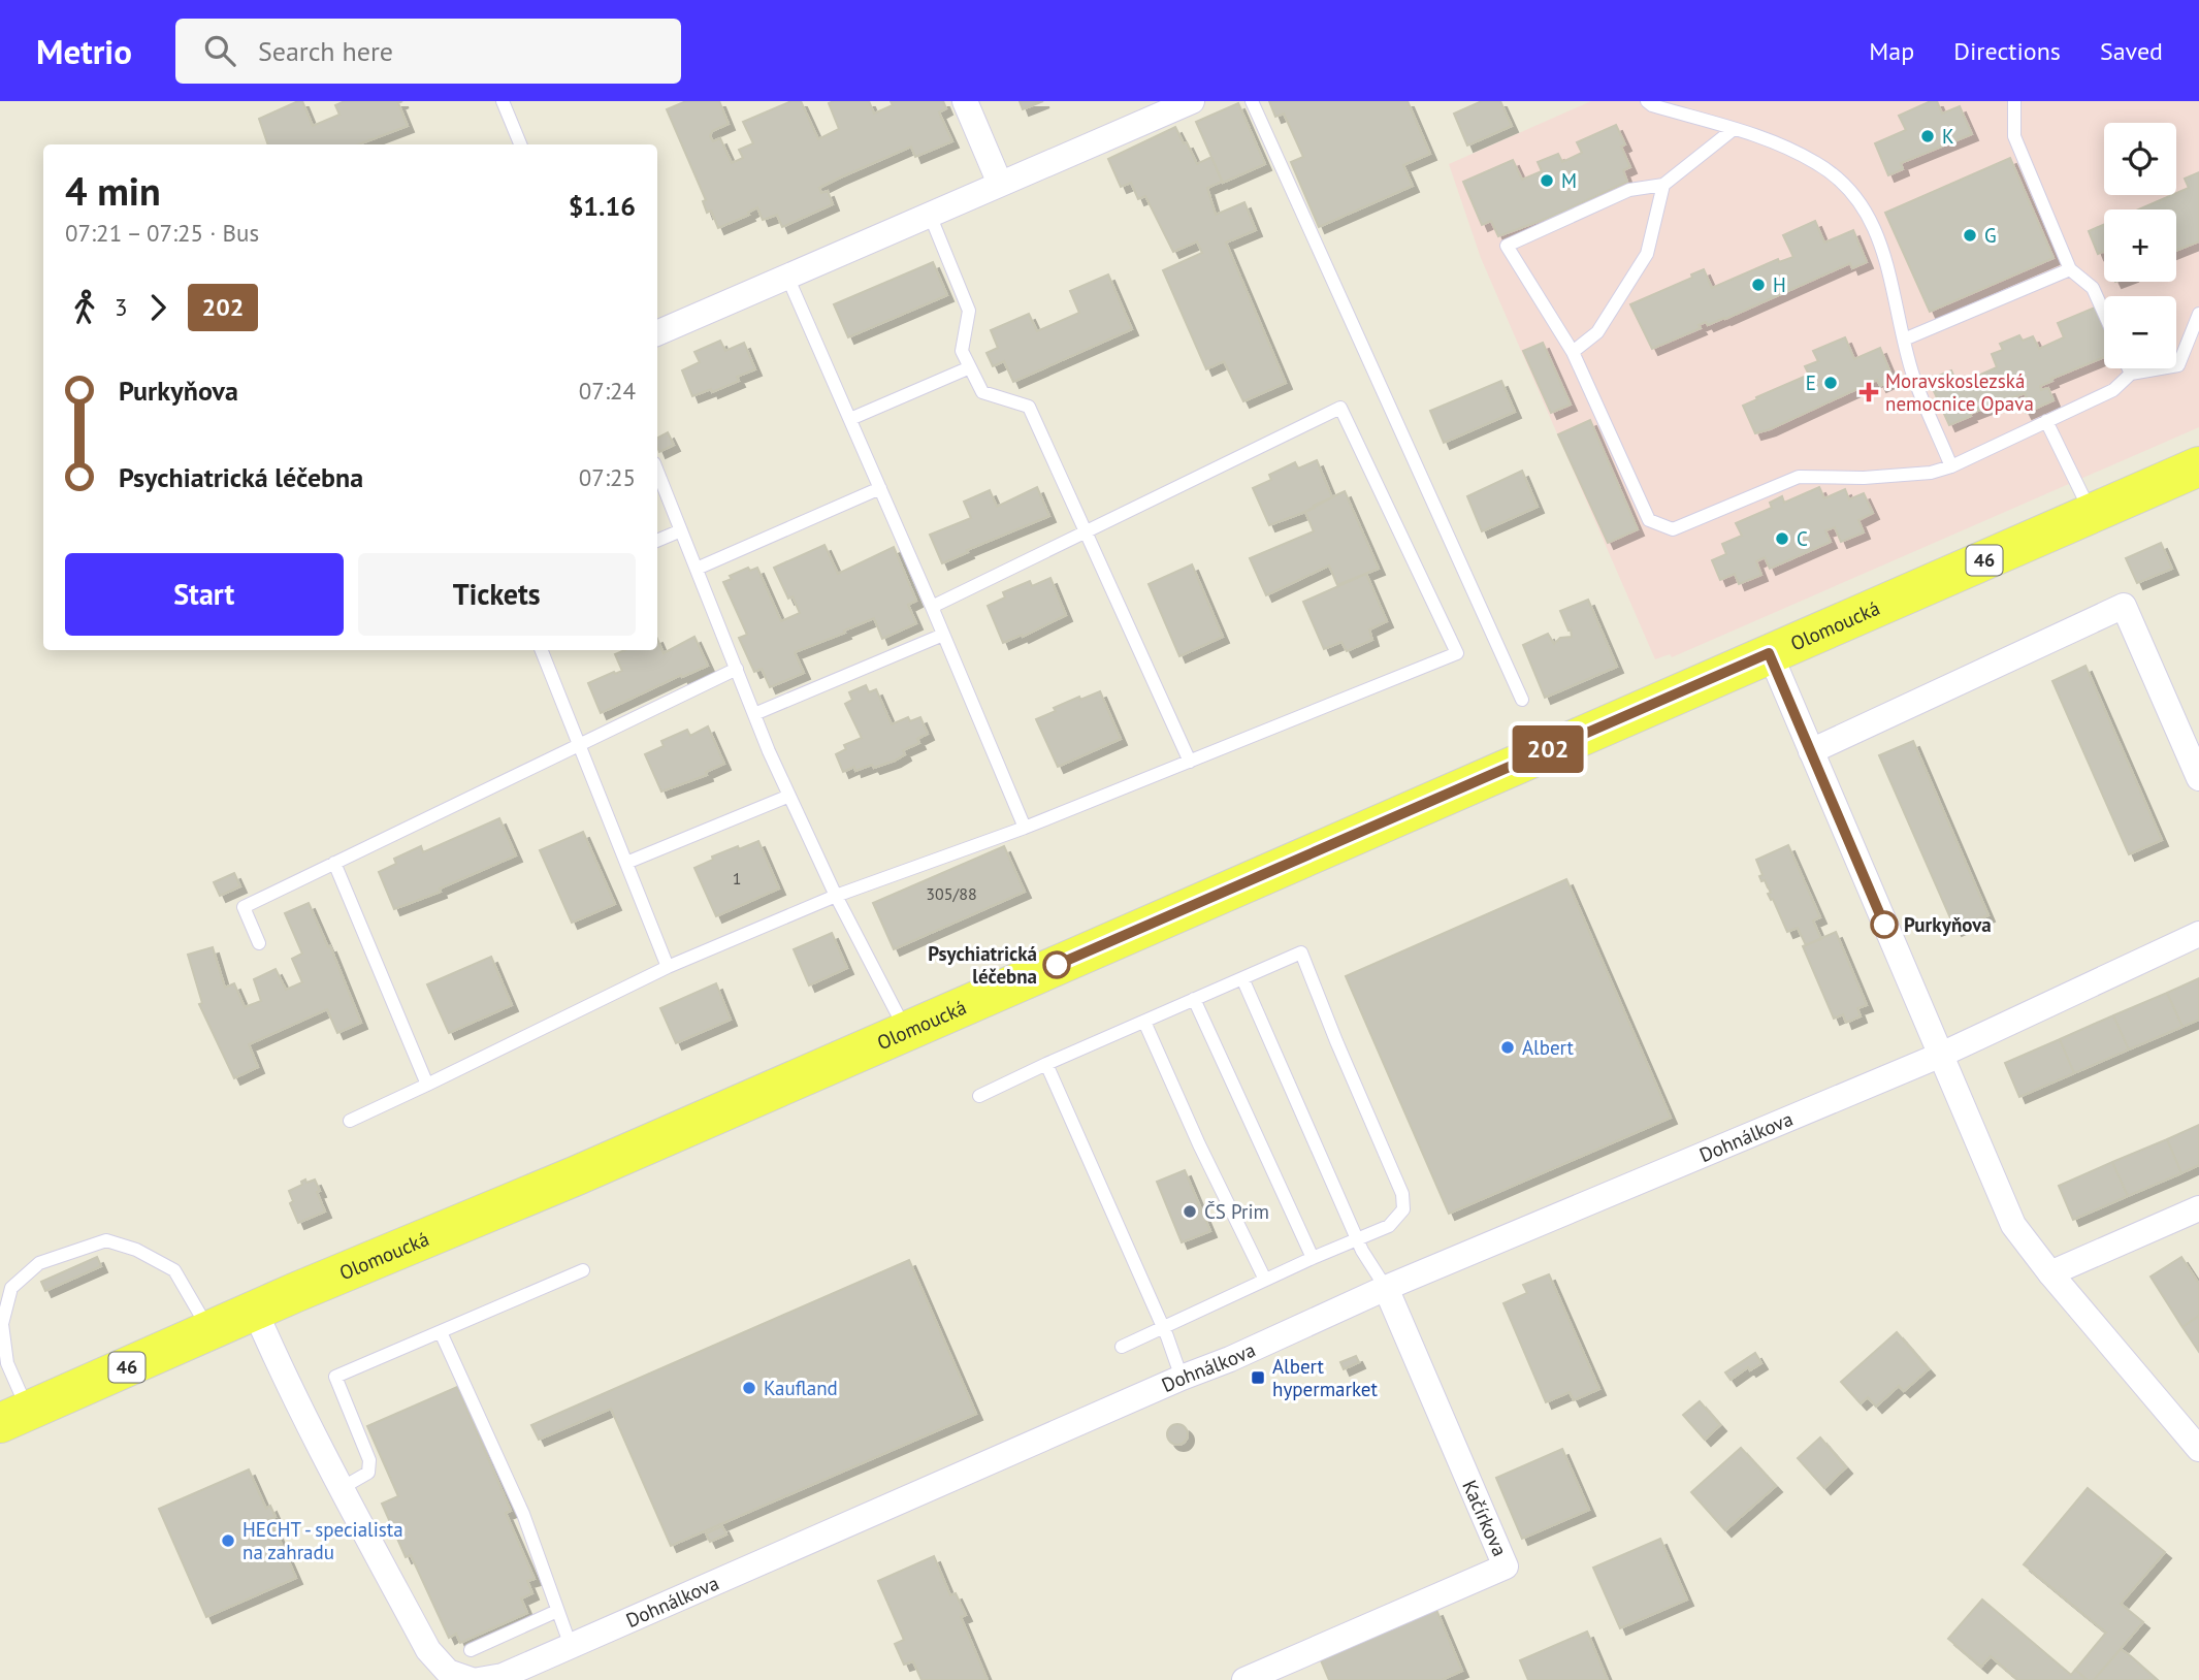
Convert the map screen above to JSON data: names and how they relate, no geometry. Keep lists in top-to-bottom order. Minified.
{"streets":{"main road":["46","Olomoucká"],"street":["Dohnálkova","Kačírkova"]},"crossings":[["Dohnálkova","Kačírkova"]],"places":{"other":["K","M","G","H","E","C","Purkyňova","Psychiatrická léčebna","Albert","ČS Prim","Kaufland","HECHT - specialista na zahradu"],"health":["Moravskoslezská nemocnice Opava"],"transit":["Albert hypermarket"]},"lines":["bus line 202"],"house_numbers":["1","305/88"],"page":{"header":"Metrio","search":"Search here","nav":["Map","Directions","Saved"],"on_map":"202","map_buttons":["+","−"],"heading":["4 min","07:21 – 07:25 · Bus","$1.16"],"legs":["3","202"],"list":[{"name":"Purkyňova","value":"07:24"},{"name":"Psychiatrická léčebna","value":"07:25"}],"buttons":["Start","Tickets"]}}
